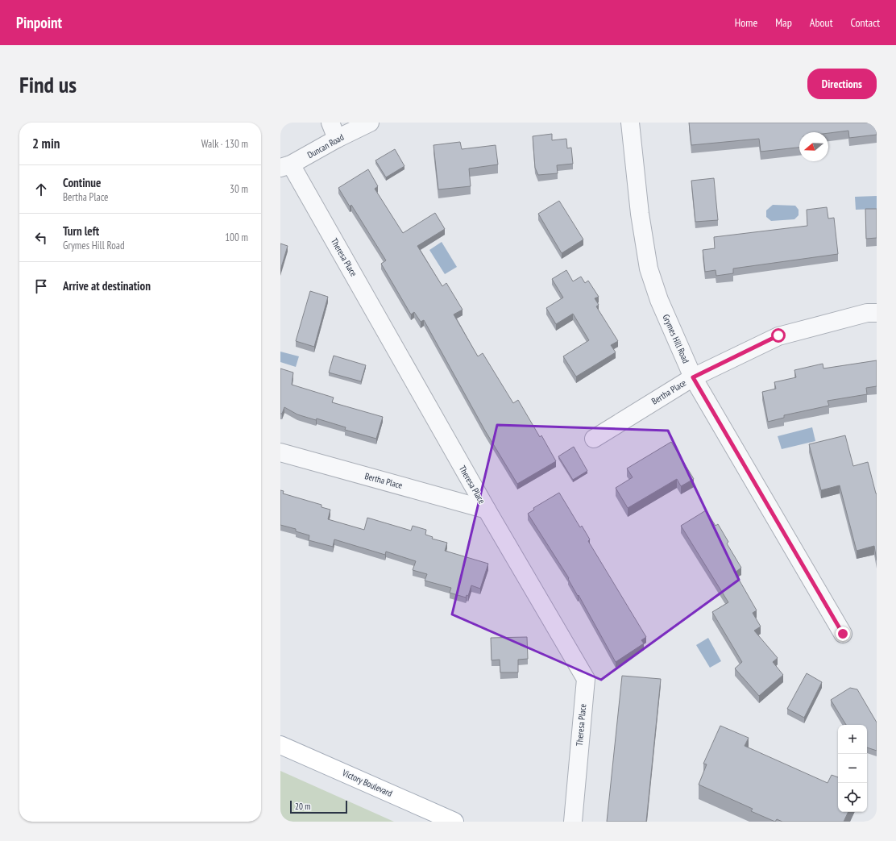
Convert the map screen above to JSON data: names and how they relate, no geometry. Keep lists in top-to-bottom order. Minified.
{"streets":{"main road":["Victory Boulevard"],"street":["Duncan Road","Theresa Place","Grymes Hill Road","Bertha Place"]},"crossings":[["Duncan Road","Theresa Place"],["Theresa Place","Bertha Place"],["Grymes Hill Road","Bertha Place"]],"scale_bar":"20 m","north":"left","page":{"header":"Pinpoint","nav":["Home","Map","About","Contact"],"buttons":"Directions","title":"Find us","heading":["2 min","Walk · 130 m"],"list":[["Continue","Bertha Place","30 m"],["Turn left","Grymes Hill Road","100 m"],"Arrive at destination"],"map_buttons":["+","−"],"scale":"20 m"}}
